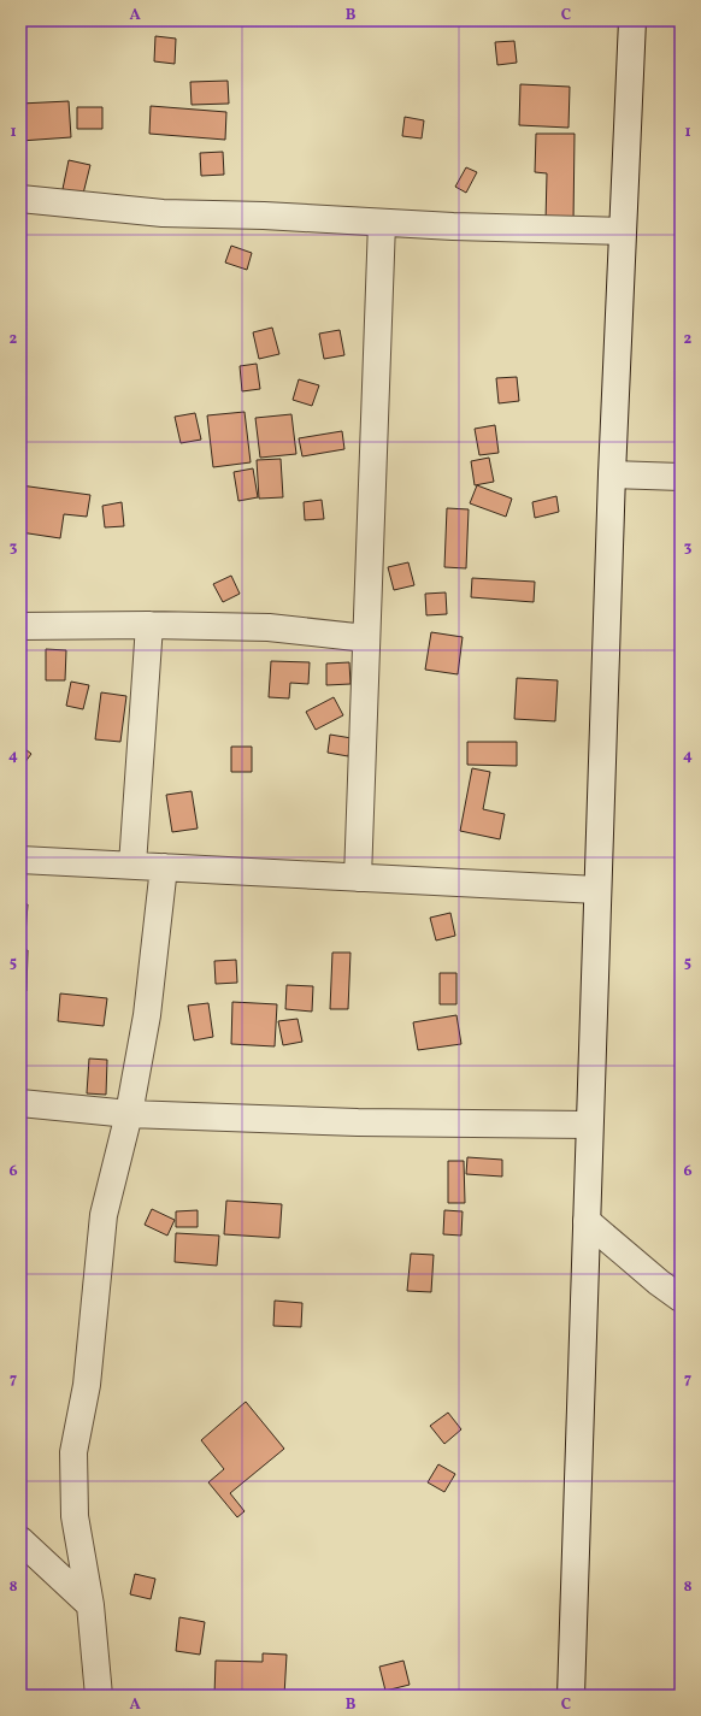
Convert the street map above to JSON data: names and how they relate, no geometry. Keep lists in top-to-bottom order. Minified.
{"grid":{"columns":["A","B","C"],"rows":["1","2","3","4","5","6","7","8"]}}
